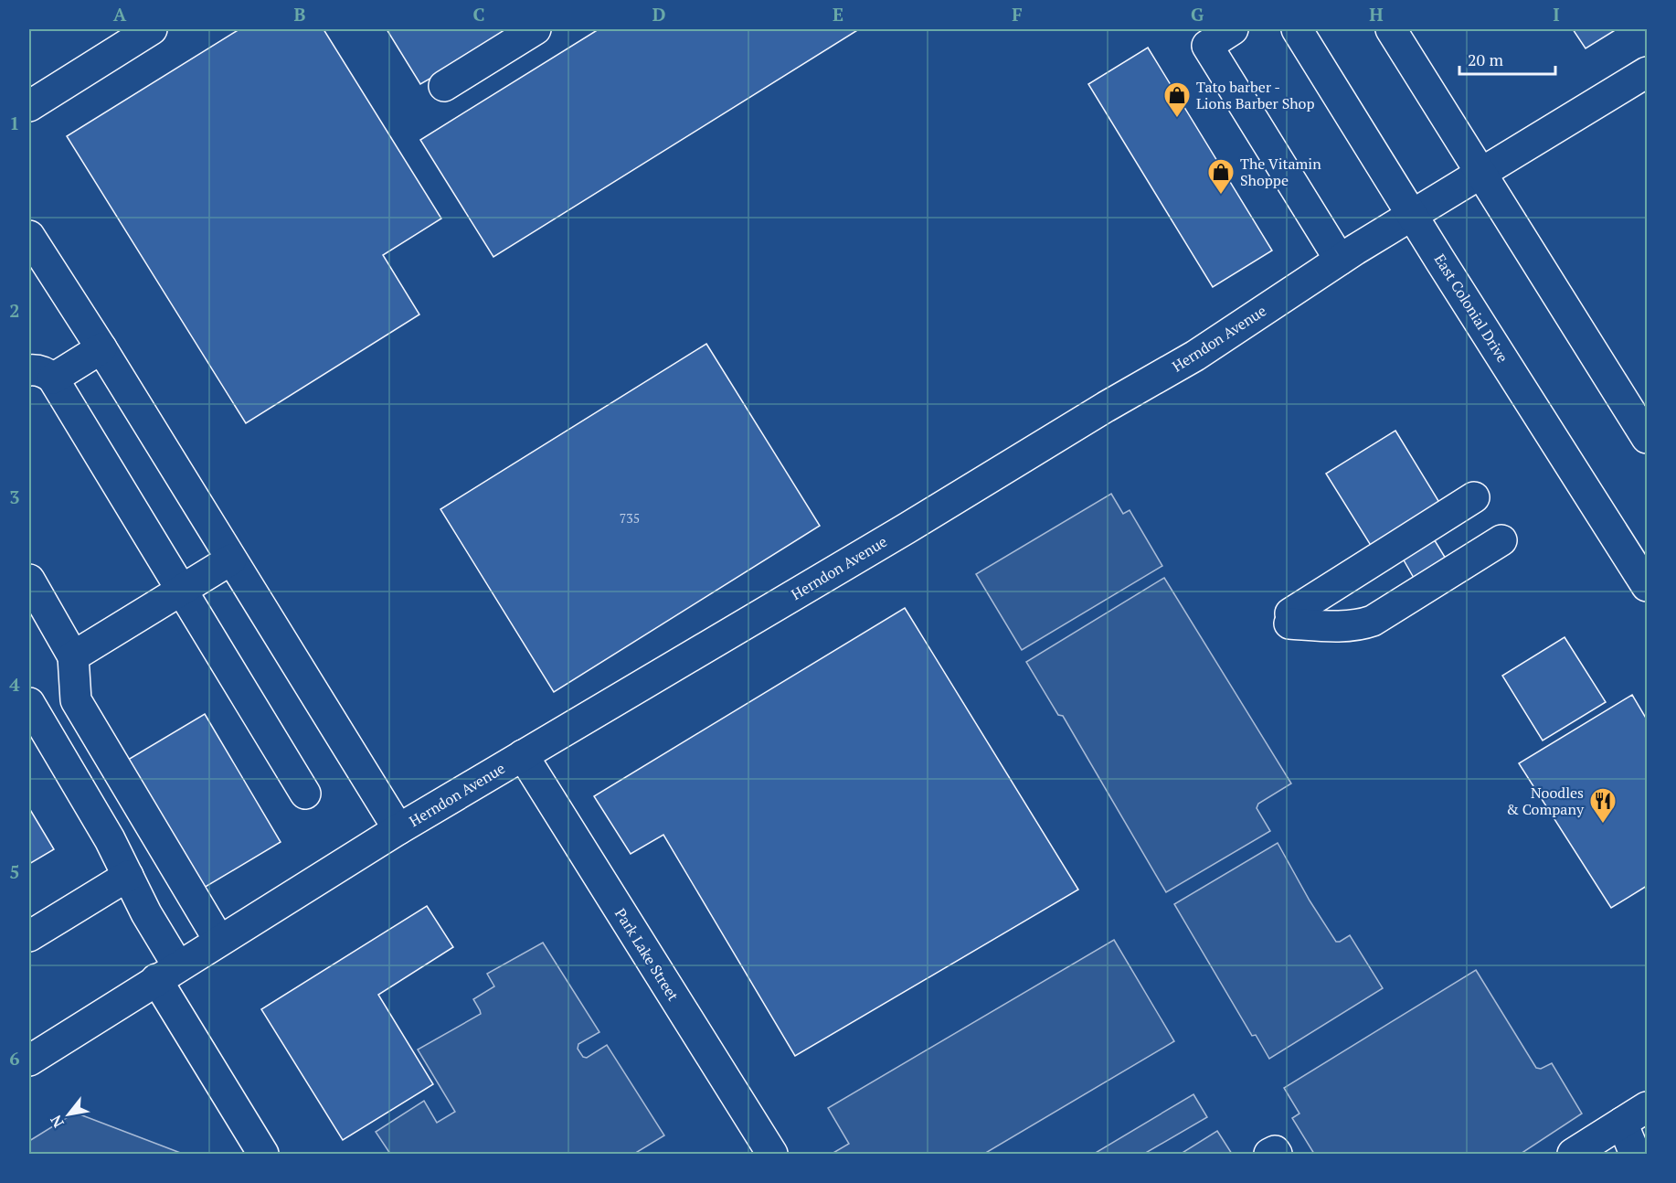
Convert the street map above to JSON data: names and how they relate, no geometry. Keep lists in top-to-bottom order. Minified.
{"streets":{"main road":["East Colonial Drive","Herndon Avenue","Park Lake Street"]},"crossings":[["East Colonial Drive","Herndon Avenue"],["Herndon Avenue","Park Lake Street"]],"places":{"shop":["Tato barber - Lions Barber Shop","The Vitamin Shoppe"],"restaurant":["Noodles & Company"]},"house_numbers":["735"],"scale_bar":"20 m","north":"bottom left","grid":{"columns":["A","B","C","D","E","F","G","H","I"],"rows":["1","2","3","4","5","6"]}}
